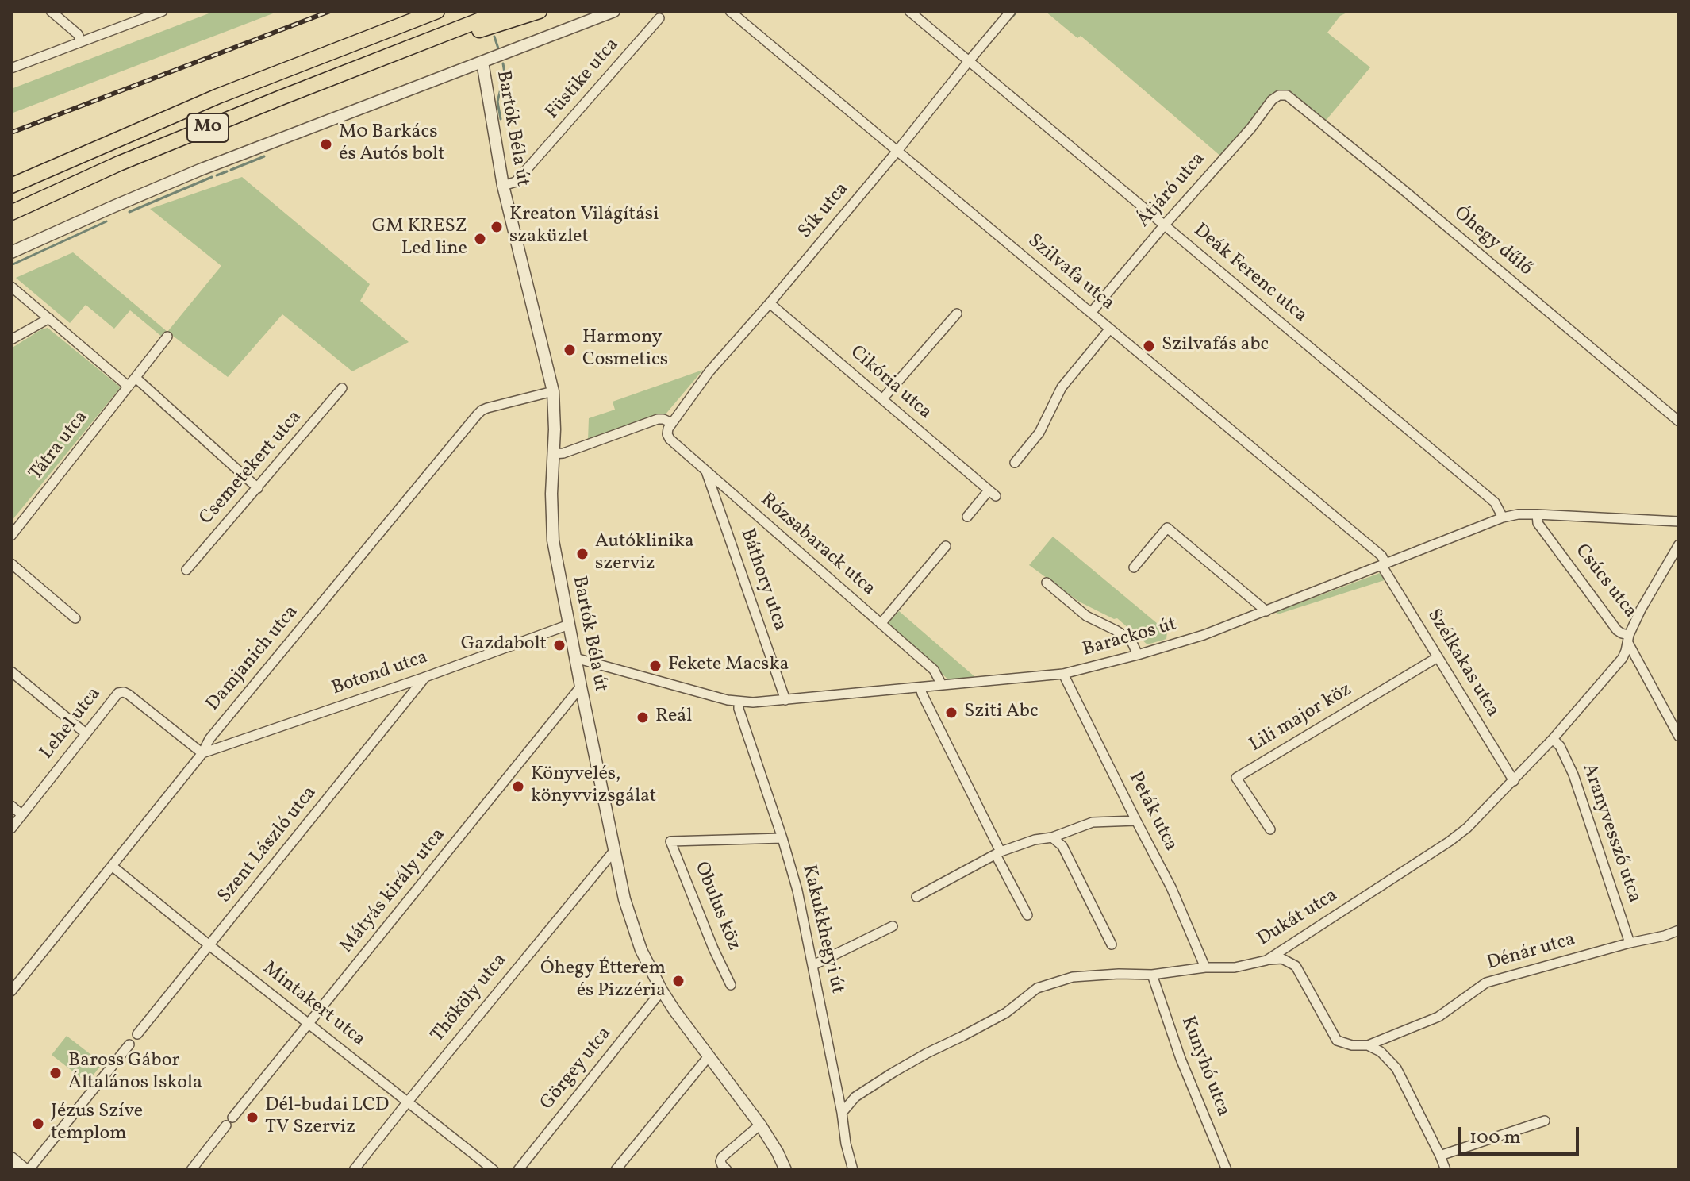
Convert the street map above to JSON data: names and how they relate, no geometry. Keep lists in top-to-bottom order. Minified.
{"streets":{"highway":["M0"],"street":["Füstike utca","Bartók Béla út","Átjáró utca","Sík utca","Óhegy dűlő","Szilvafa utca","Deák Ferenc utca","Cikória utca","Tátra utca","Csemetekert utca","Rózsabarack utca","Báthory utca","Csúcs utca","Barackos út","Damjanich utca","Szélkakas utca","Botond utca","Lili major köz","Lehel utca","Peták utca","Aranyvessző utca","Szent László utca","Mátyás király utca","Obulus köz","Dukát utca","Kakukkhegyi út","Dénár utca","Thököly utca","Mintakert utca","Kunyhó utca","Görgey utca"]},"crossings":[["Füstike utca","Bartók Béla út"],["Bartók Béla út","Barackos út"],["Bartók Béla út","Damjanich utca"],["Bartók Béla út","Botond utca"],["Bartók Béla út","Mátyás király utca"],["Bartók Béla út","Thököly utca"],["Bartók Béla út","Görgey utca"],["Átjáró utca","Óhegy dűlő"],["Átjáró utca","Szilvafa utca"],["Átjáró utca","Deák Ferenc utca"],["Sík utca","Szilvafa utca"],["Sík utca","Deák Ferenc utca"],["Sík utca","Cikória utca"],["Sík utca","Rózsabarack utca"],["Szilvafa utca","Barackos út"],["Szilvafa utca","Szélkakas utca"],["Deák Ferenc utca","Barackos út"],["Rózsabarack utca","Báthory utca"],["Rózsabarack utca","Barackos út"],["Báthory utca","Barackos út"],["Csúcs utca","Barackos út"],["Csúcs utca","Dukát utca"],["Barackos út","Szélkakas utca"],["Barackos út","Peták utca"],["Barackos út","Kakukkhegyi út"],["Damjanich utca","Botond utca"],["Damjanich utca","Lehel utca"],["Damjanich utca","Mintakert utca"],["Szélkakas utca","Lili major köz"],["Szélkakas utca","Dukát utca"],["Botond utca","Lehel utca"],["Botond utca","Szent László utca"],["Peták utca","Dukát utca"],["Aranyvessző utca","Dukát utca"],["Aranyvessző utca","Dénár utca"],["Szent László utca","Mintakert utca"],["Mátyás király utca","Mintakert utca"],["Obulus köz","Kakukkhegyi út"],["Dukát utca","Kakukkhegyi út"],["Dukát utca","Kunyhó utca"],["Thököly utca","Mintakert utca"]],"places":["M0 Barkács és Autós bolt","Kreaton Világítási szaküzlet","GM KRESZ Led line","Szilvafás abc","Harmony Cosmetics","Autóklinika szerviz","Gazdabolt","Fekete Macska","Sziti Abc","Reál","Könyvelés, könyvvizsgálat","Óhegy Étterem és Pizzéria","Baross Gábor Általános Iskola","Dél-budai LCD TV Szerviz","Jézus Szíve templom"],"scale_bar":"100 m"}
